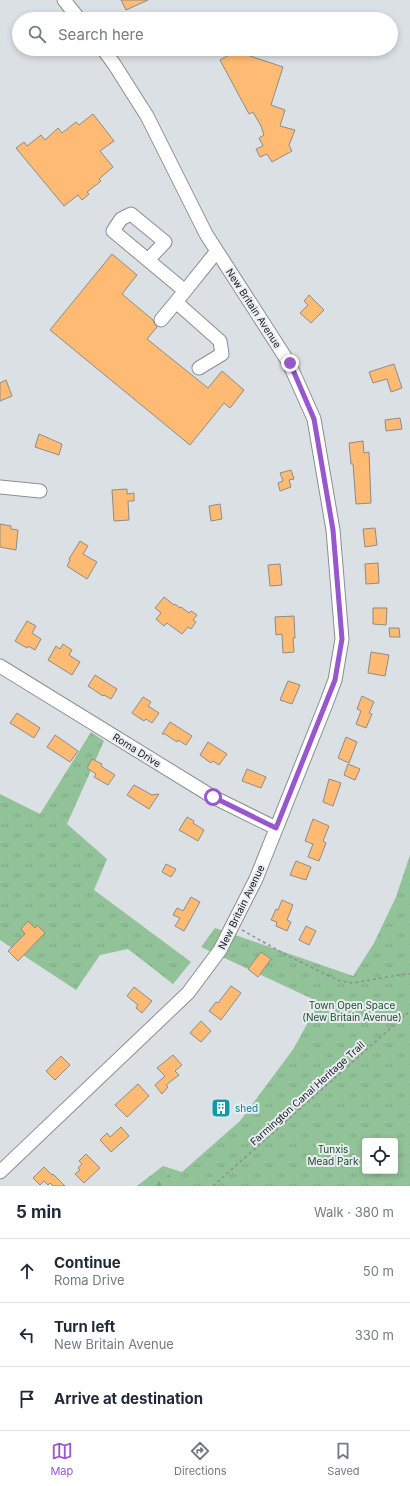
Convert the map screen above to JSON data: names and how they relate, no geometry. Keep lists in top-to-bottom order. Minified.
{"streets":{"street":["New Britain Avenue","Roma Drive"],"path":["Farmington Canal Heritage Trail"]},"crossings":[["New Britain Avenue","Roma Drive"]],"parks":["Town Open Space (New Britain Avenue)","Tunxis Mead Park"],"places":{"building":["shed"]},"page":{"search":"Search here","heading":["5 min","Walk · 380 m"],"list":[["Continue","Roma Drive","50 m"],["Turn left","New Britain Avenue","330 m"],"Arrive at destination"],"nav":["Map","Directions","Saved"]}}
